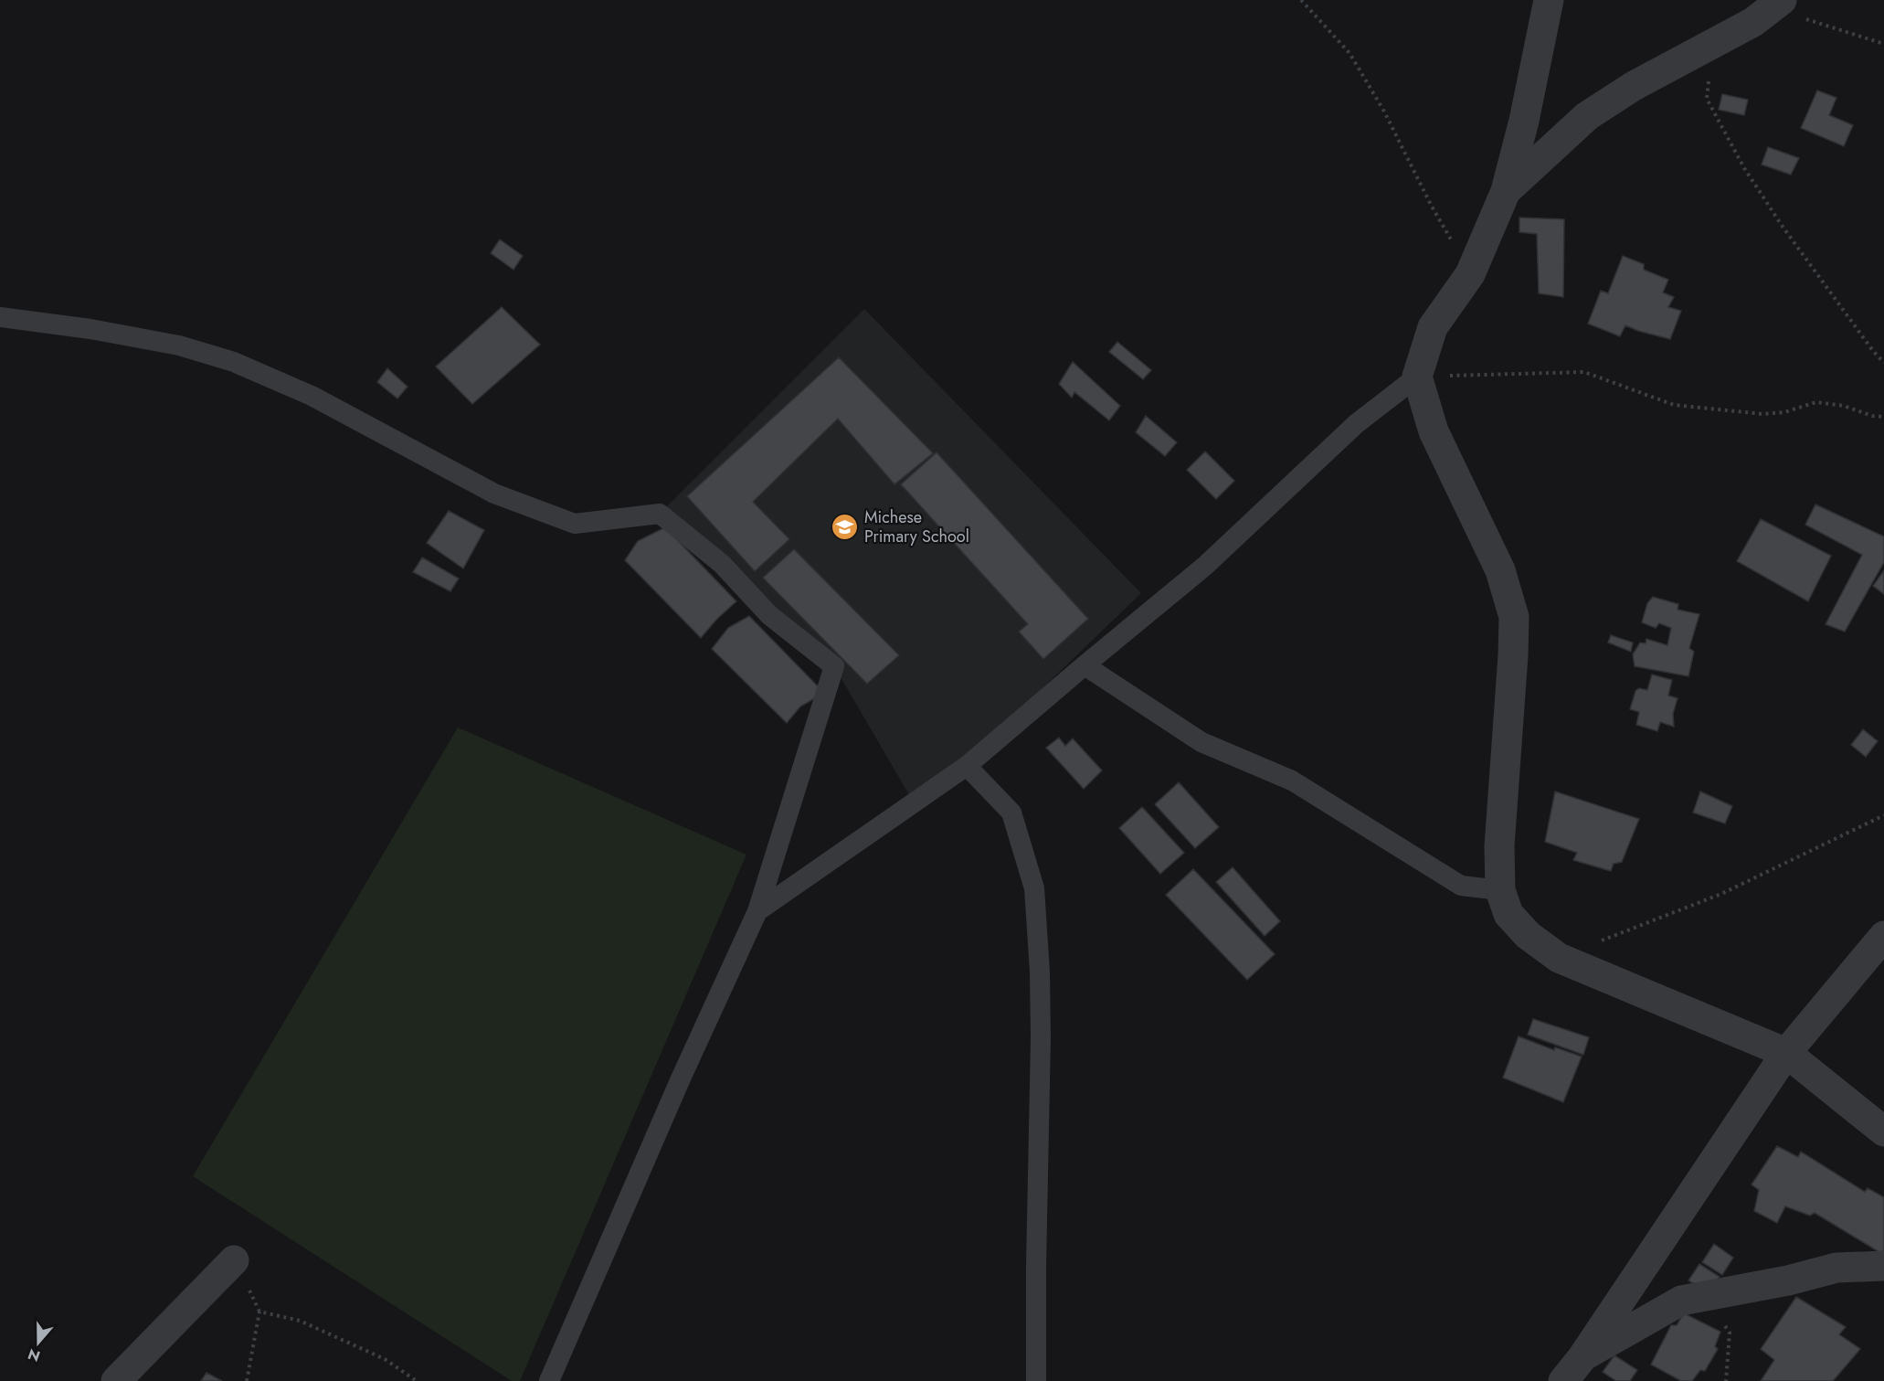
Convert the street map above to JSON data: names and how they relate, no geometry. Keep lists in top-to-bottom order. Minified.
{"places":{"school or university":["Michese Primary School"]},"north":"bottom"}
